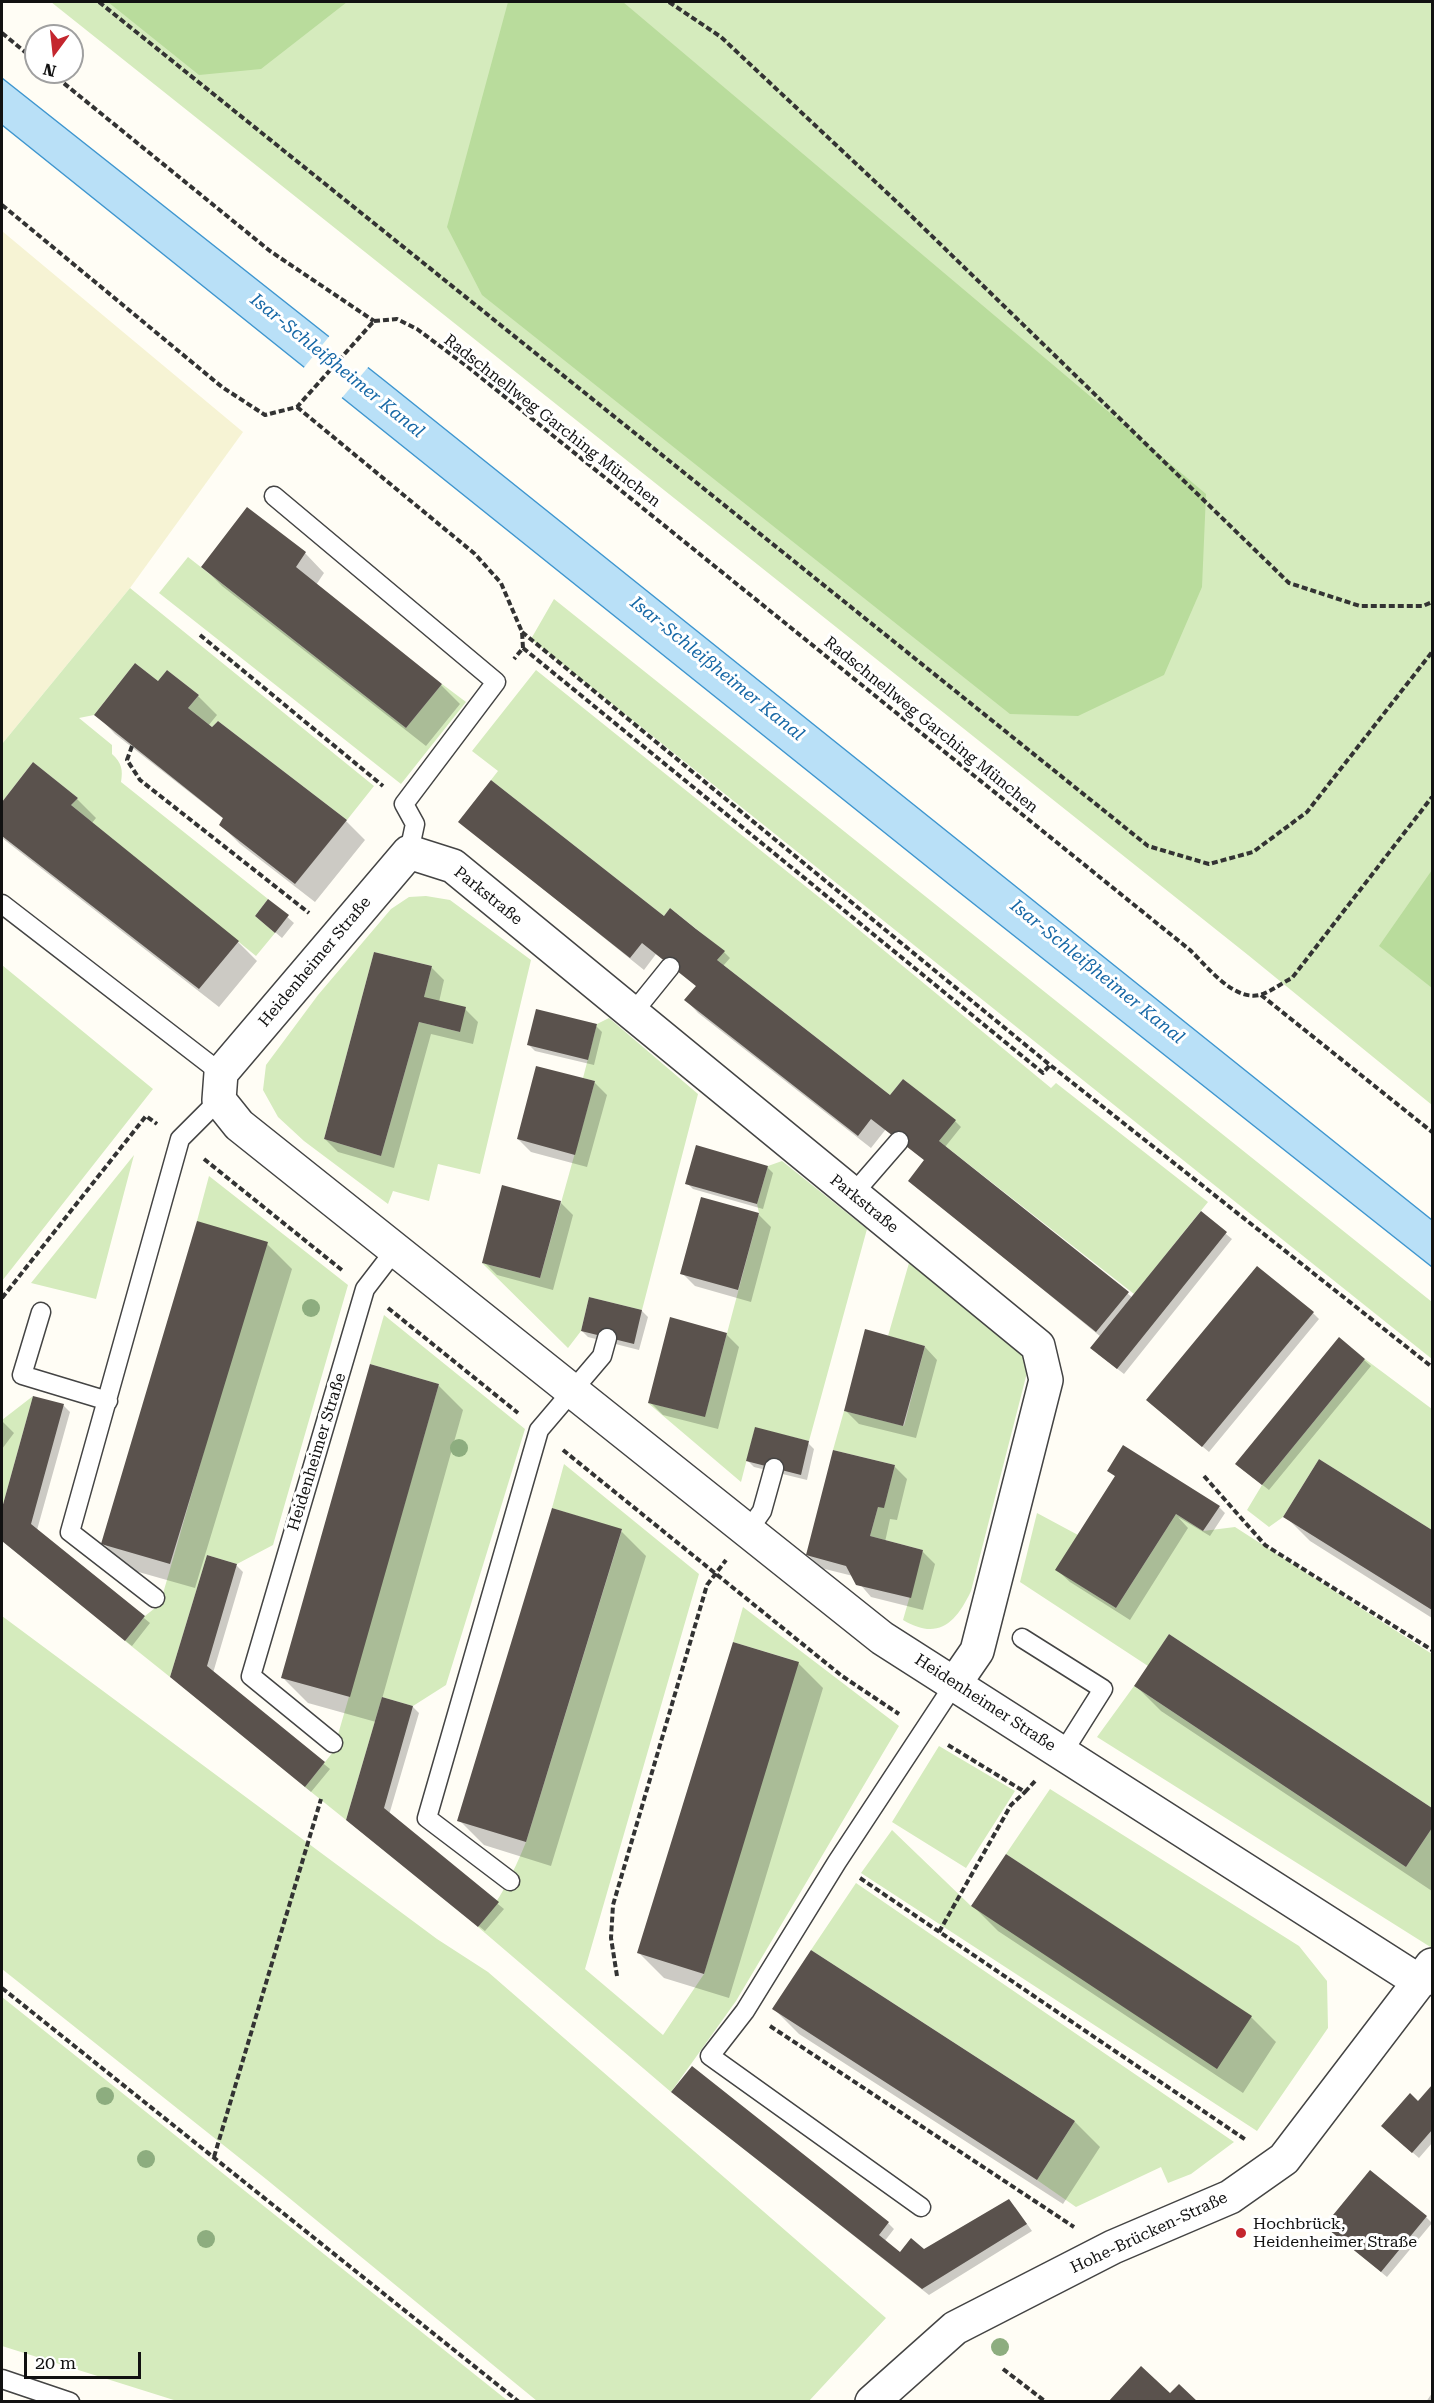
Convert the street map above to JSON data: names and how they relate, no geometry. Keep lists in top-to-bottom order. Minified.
{"streets":{"street":["Parkstraße","Heidenheimer Straße","Hohe-Brücken-Straße"],"path":["Radschnellweg Garching München"]},"crossings":[["Parkstraße","Heidenheimer Straße"],["Heidenheimer Straße","Hohe-Brücken-Straße"]],"water":["Isar-Schleißheimer Kanal"],"places":["Hochbrück, Heidenheimer Straße"],"scale_bar":"20 m","north":"bottom"}
